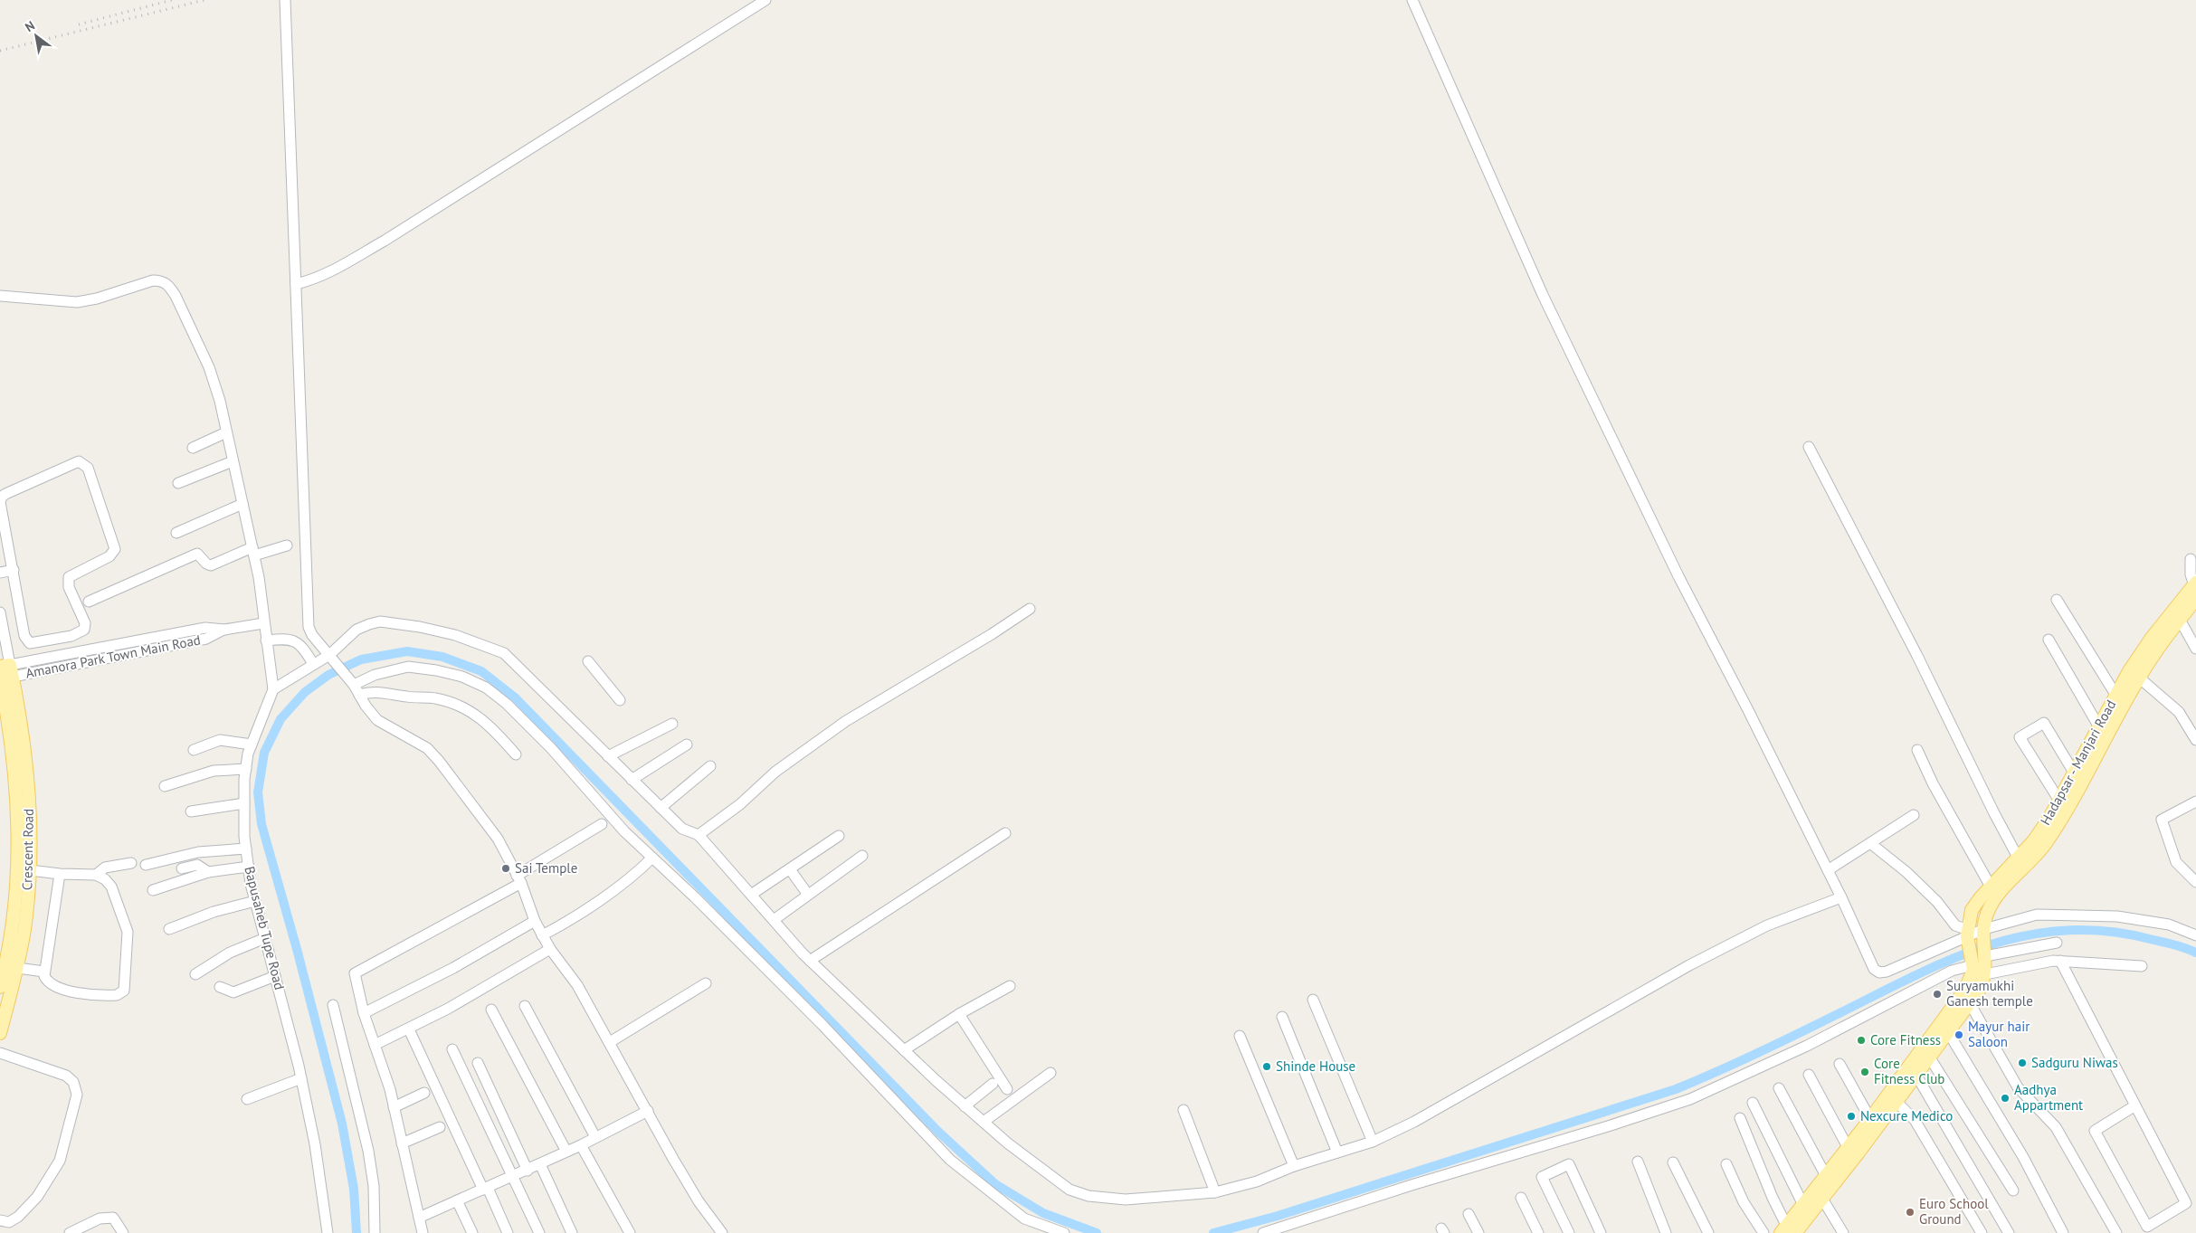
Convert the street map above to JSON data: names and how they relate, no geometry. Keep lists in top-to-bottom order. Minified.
{"streets":{"main road":["Hadapsar - Manjari Road","Crescent Road"],"street":["Amanora Park Town Main Road","Bapusaheb Tupe Road"]},"crossings":[["Amanora Park Town Main Road","Crescent Road"],["Amanora Park Town Main Road","Bapusaheb Tupe Road"]],"places":["Sai Temple","Suryamukhi Ganesh temple","Mayur hair Saloon","Core Fitness","Sadguru Niwas","Shinde House","Core Fitness Club","Aadhya Appartment","Nexcure Medico","Euro School Ground"],"north":"top left"}
